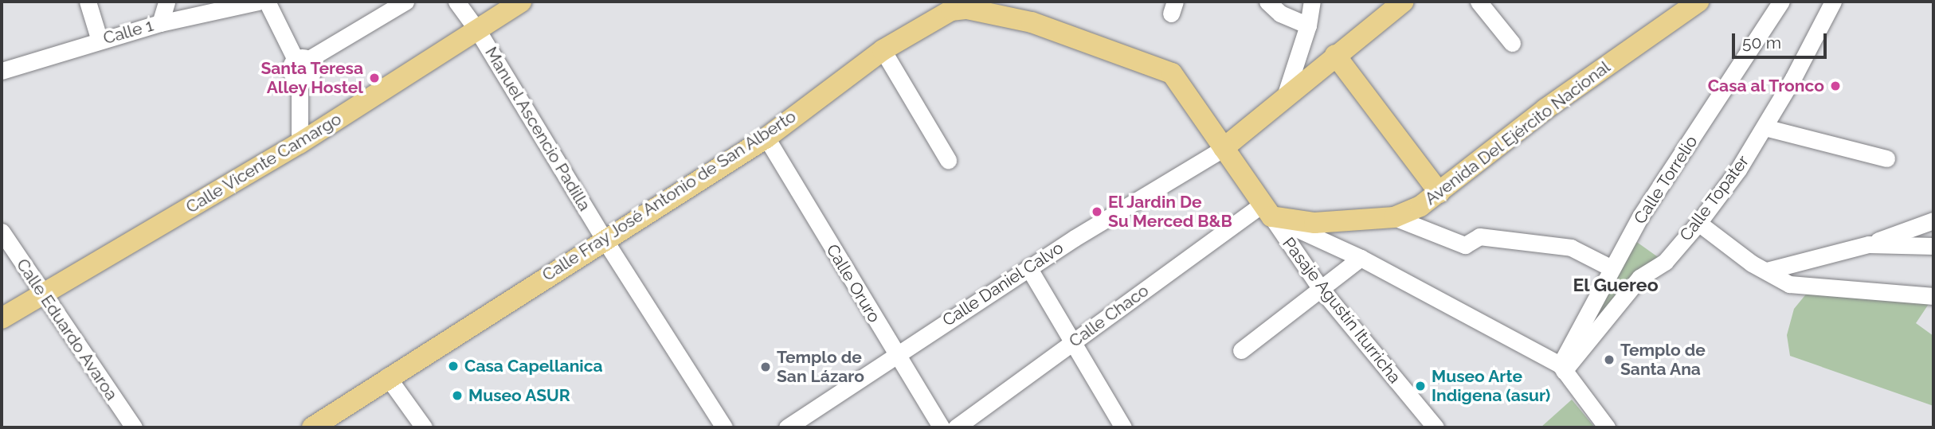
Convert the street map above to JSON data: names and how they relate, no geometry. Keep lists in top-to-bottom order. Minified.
{"streets":{"main road":["Avenida Del Ejército Nacional","Calle Vicente Camargo","Calle Fray José Antonio de San Alberto"],"street":["Calle 1","Manuel Ascencio Padilla","Calle Torrelio","Calle Topater","Calle Oruro","Calle Daniel Calvo","Pasaje Agustín Iturricha","Calle Chaco","Calle Eduardo Avaroa"]},"crossings":[["Manuel Ascencio Padilla","Calle Vicente Camargo"],["Manuel Ascencio Padilla","Calle Fray José Antonio de San Alberto"],["Avenida Del Ejército Nacional","Pasaje Agustín Iturricha"],["Avenida Del Ejército Nacional","Calle Chaco"],["Calle Vicente Camargo","Calle Eduardo Avaroa"],["Calle Torrelio","Calle Topater"],["Calle Fray José Antonio de San Alberto","Calle Oruro"],["Calle Fray José Antonio de San Alberto","Calle Daniel Calvo"],["Calle Oruro","Calle Daniel Calvo"],["Pasaje Agustín Iturricha","Calle Chaco"]],"districts":["El Guereo"],"places":["Santa Teresa Alley Hostel","Casa al Tronco","El Jardin De Su Merced B&B","Templo de Santa Ana","Casa Capellanica","Templo de San Lázaro","Museo Arte Indigena (asur)","Museo ASUR"],"scale_bar":"50 m"}
